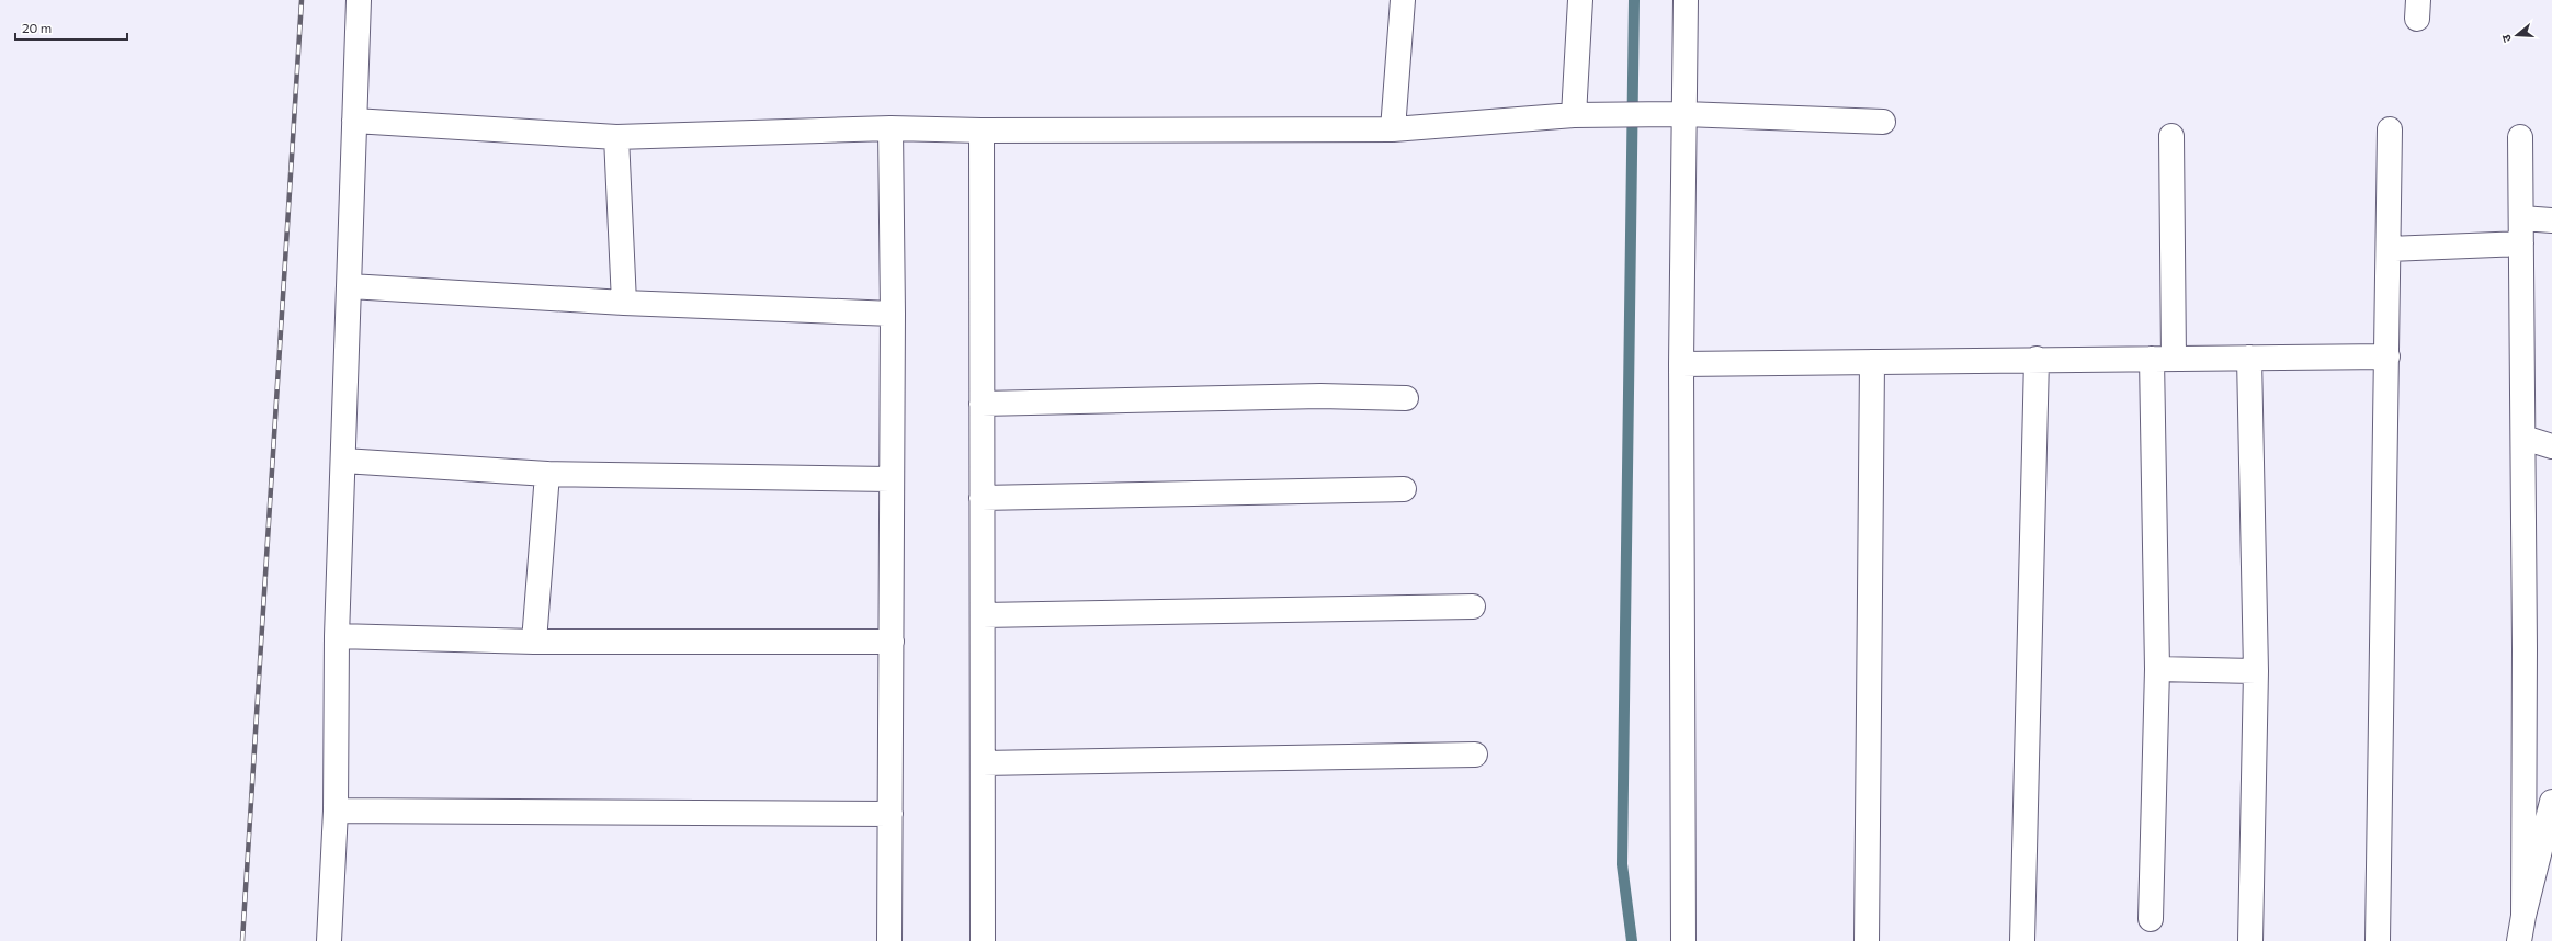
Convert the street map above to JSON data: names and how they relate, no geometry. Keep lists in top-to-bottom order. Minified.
{"scale_bar":"20 m","north":"left"}
